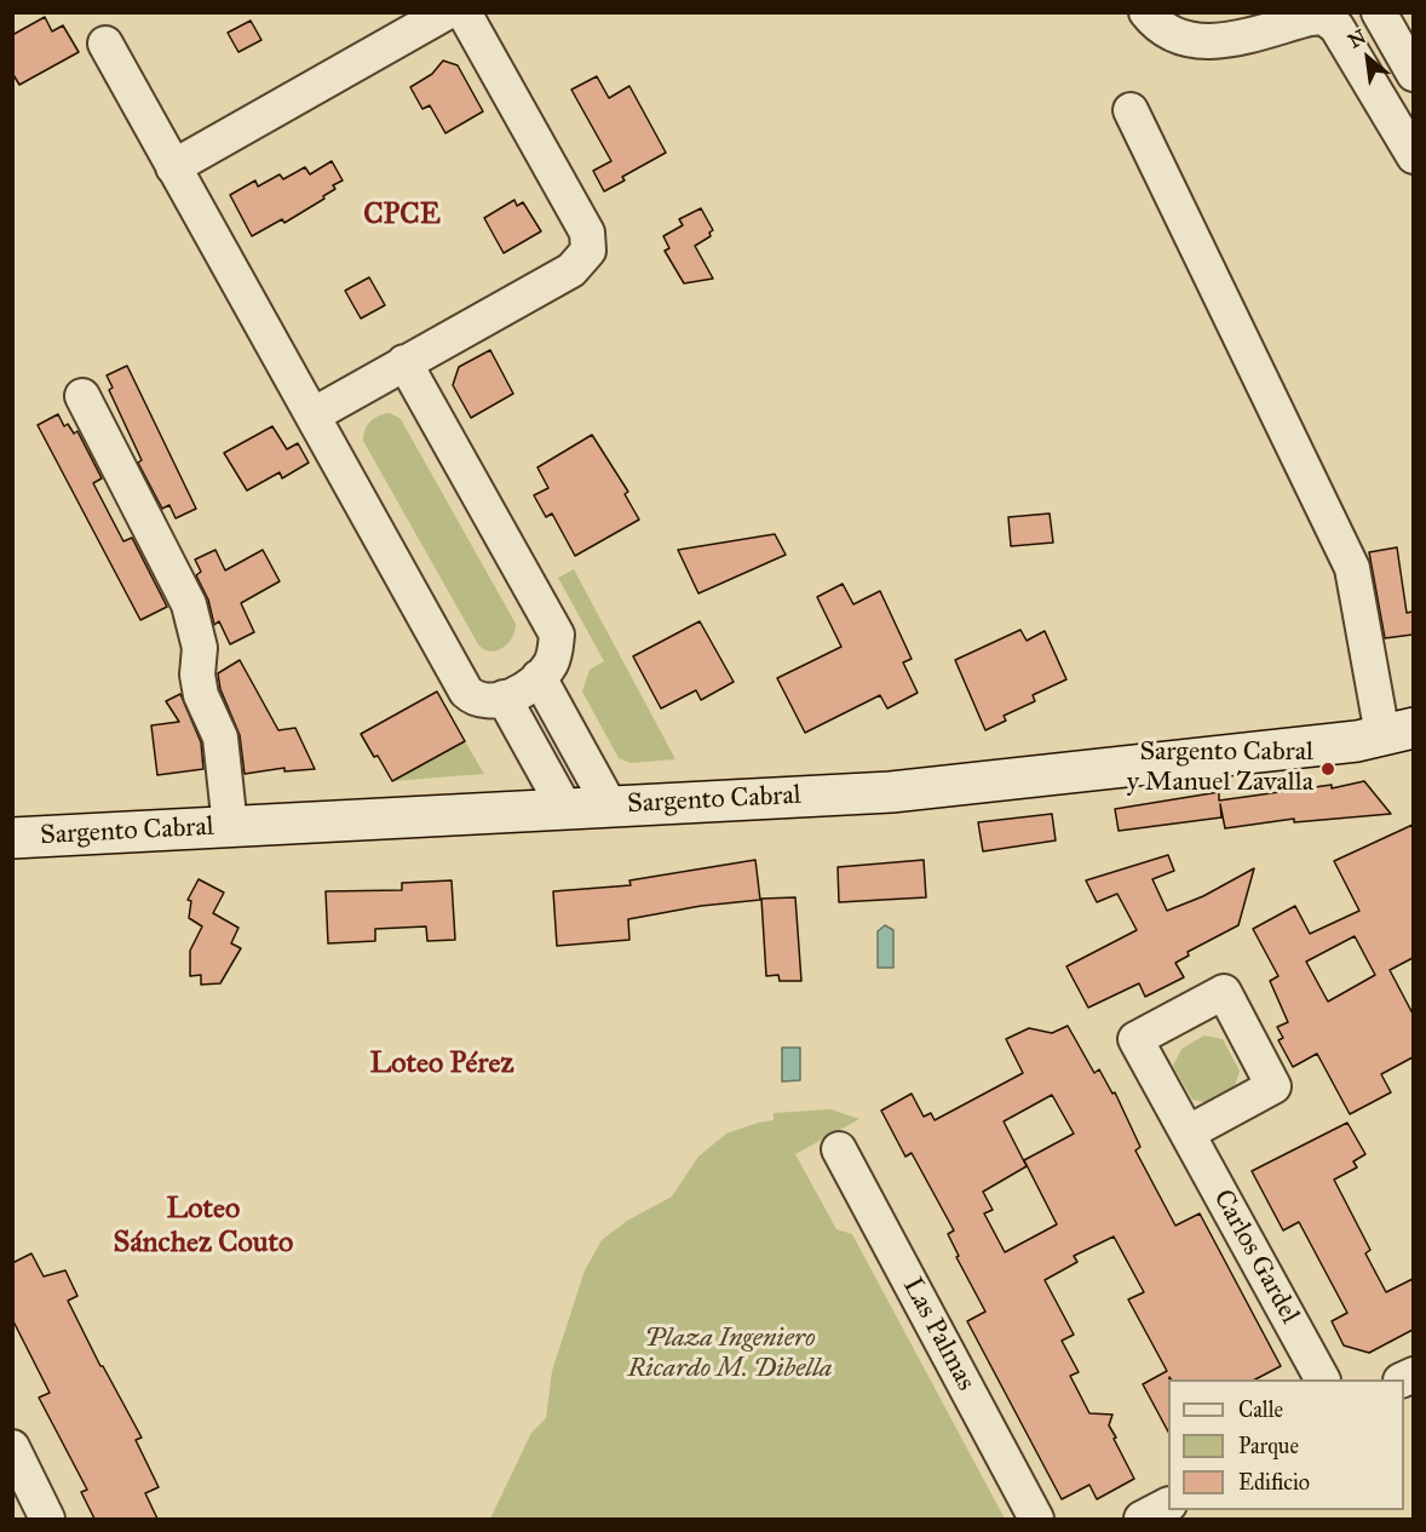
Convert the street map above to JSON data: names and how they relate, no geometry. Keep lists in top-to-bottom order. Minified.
{"streets":{"main road":["Sargento Cabral"],"street":["Carlos Gardel","Las Palmas"]},"districts":["CPCE","Loteo Pérez","Loteo Sánchez Couto"],"parks":["Plaza Ingeniero Ricardo M. Dibella"],"places":["Sargento Cabral y Manuel Zavalla"],"legend":["Calle","Parque","Edificio"],"north":"top left"}
